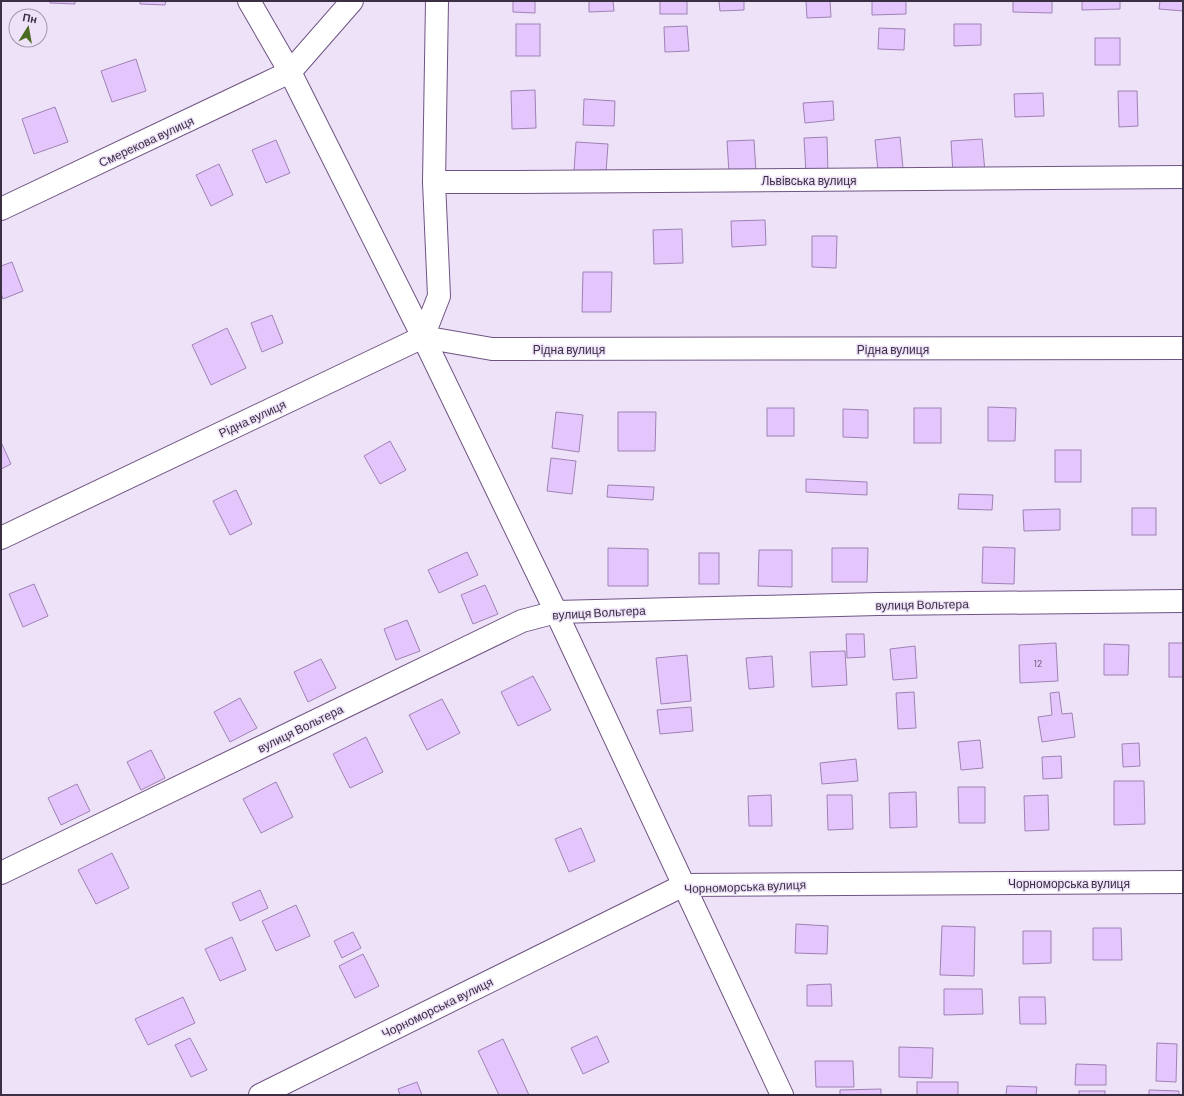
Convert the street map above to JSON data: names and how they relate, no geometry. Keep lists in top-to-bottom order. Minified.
{"streets":{"street":["Смерекова вулиця","Львівська вулиця","Рідна вулиця","вулиця Вольтера","Чорноморська вулиця"]},"house_numbers":["12"],"north":"top"}
